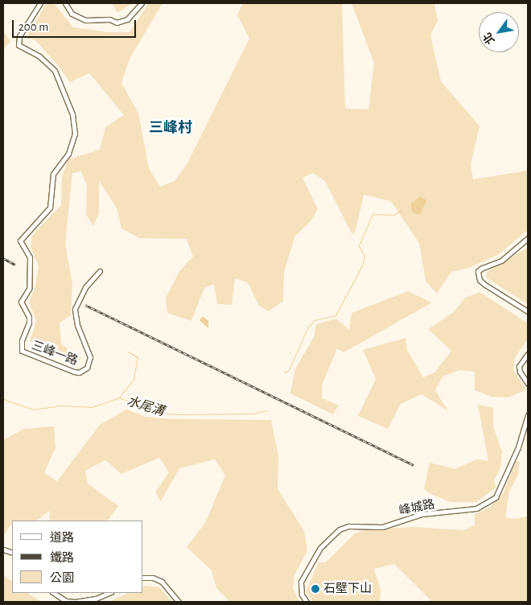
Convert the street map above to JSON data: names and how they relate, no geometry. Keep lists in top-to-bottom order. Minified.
{"streets":{"street":["三峰一路","峰城路"]},"districts":["三峰村"],"water":["水尾溝"],"places":["石壁下山"],"legend":["道路","鐵路","公園"],"scale_bar":"200 m","north":"bottom left"}
